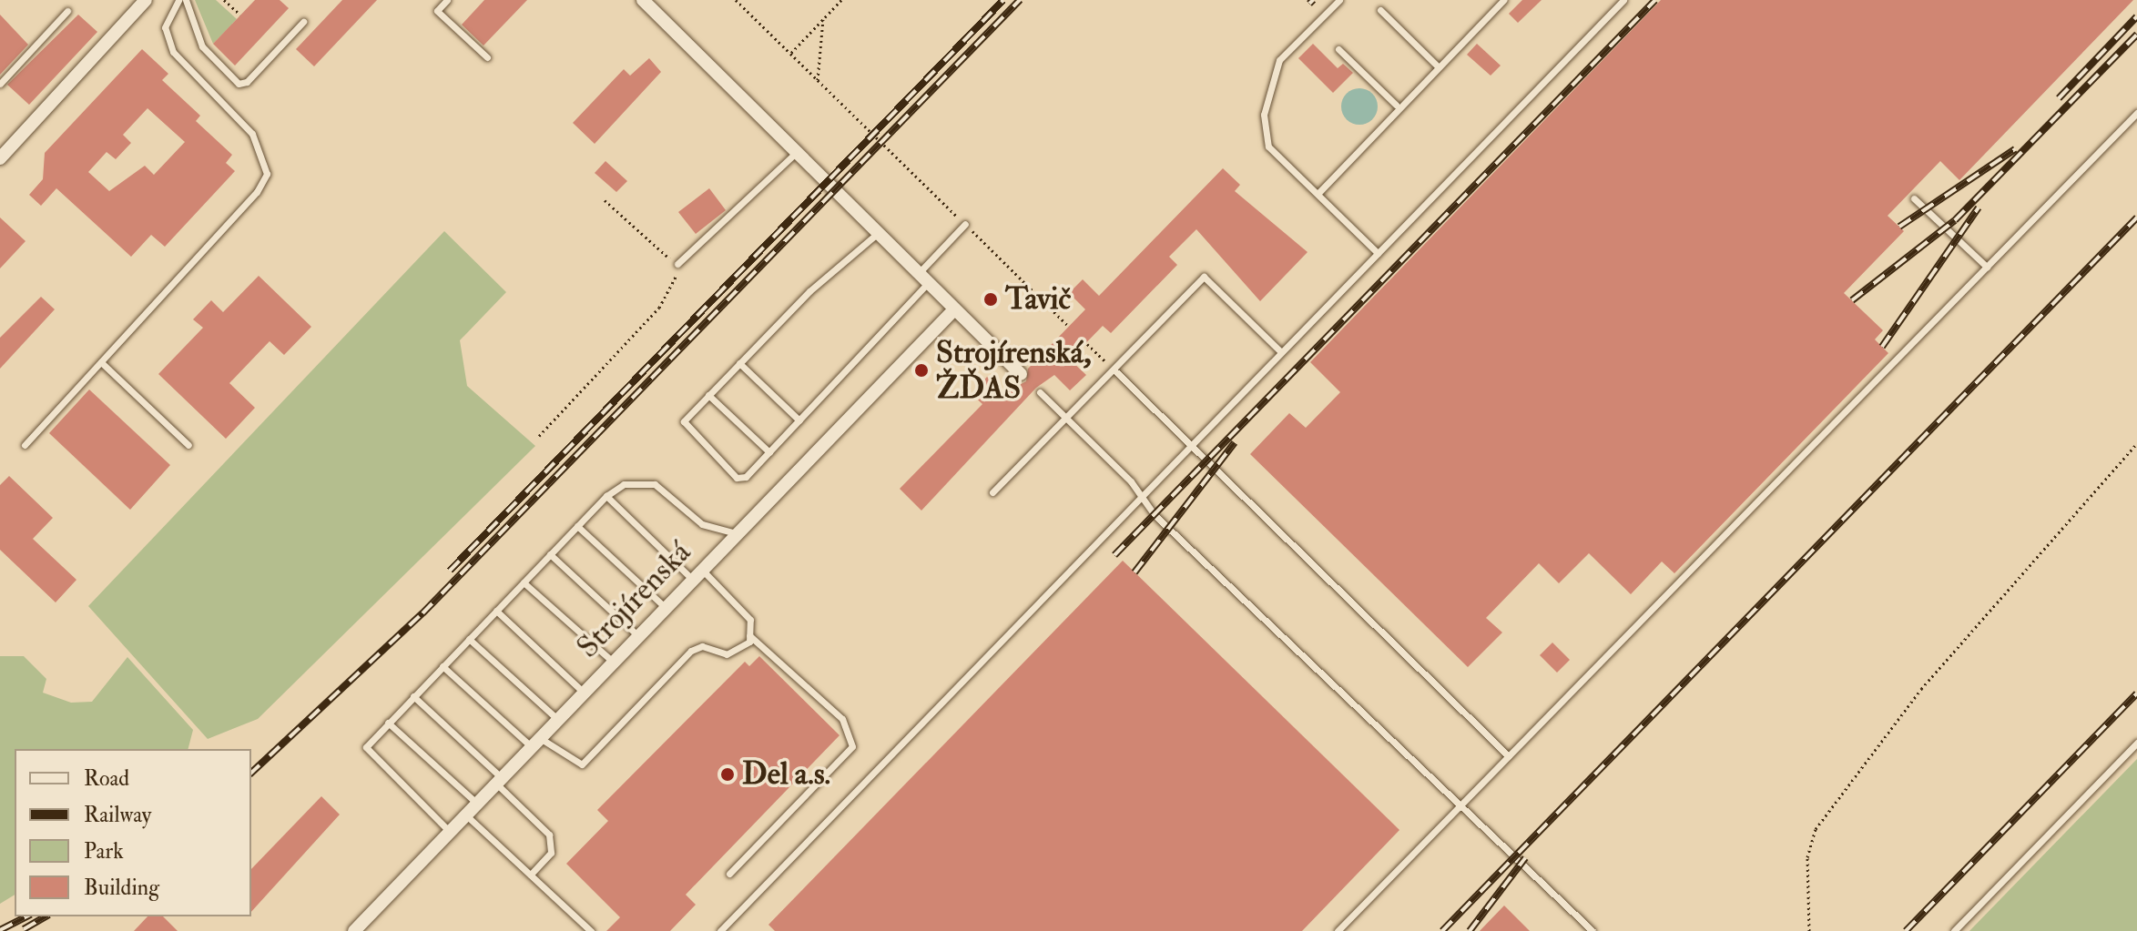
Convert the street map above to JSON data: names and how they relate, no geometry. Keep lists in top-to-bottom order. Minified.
{"streets":{"street":["Strojírenská"]},"places":["Tavič","Strojírenská, ŽĎAS","Del a.s."],"legend":["Road","Railway","Park","Building"]}
